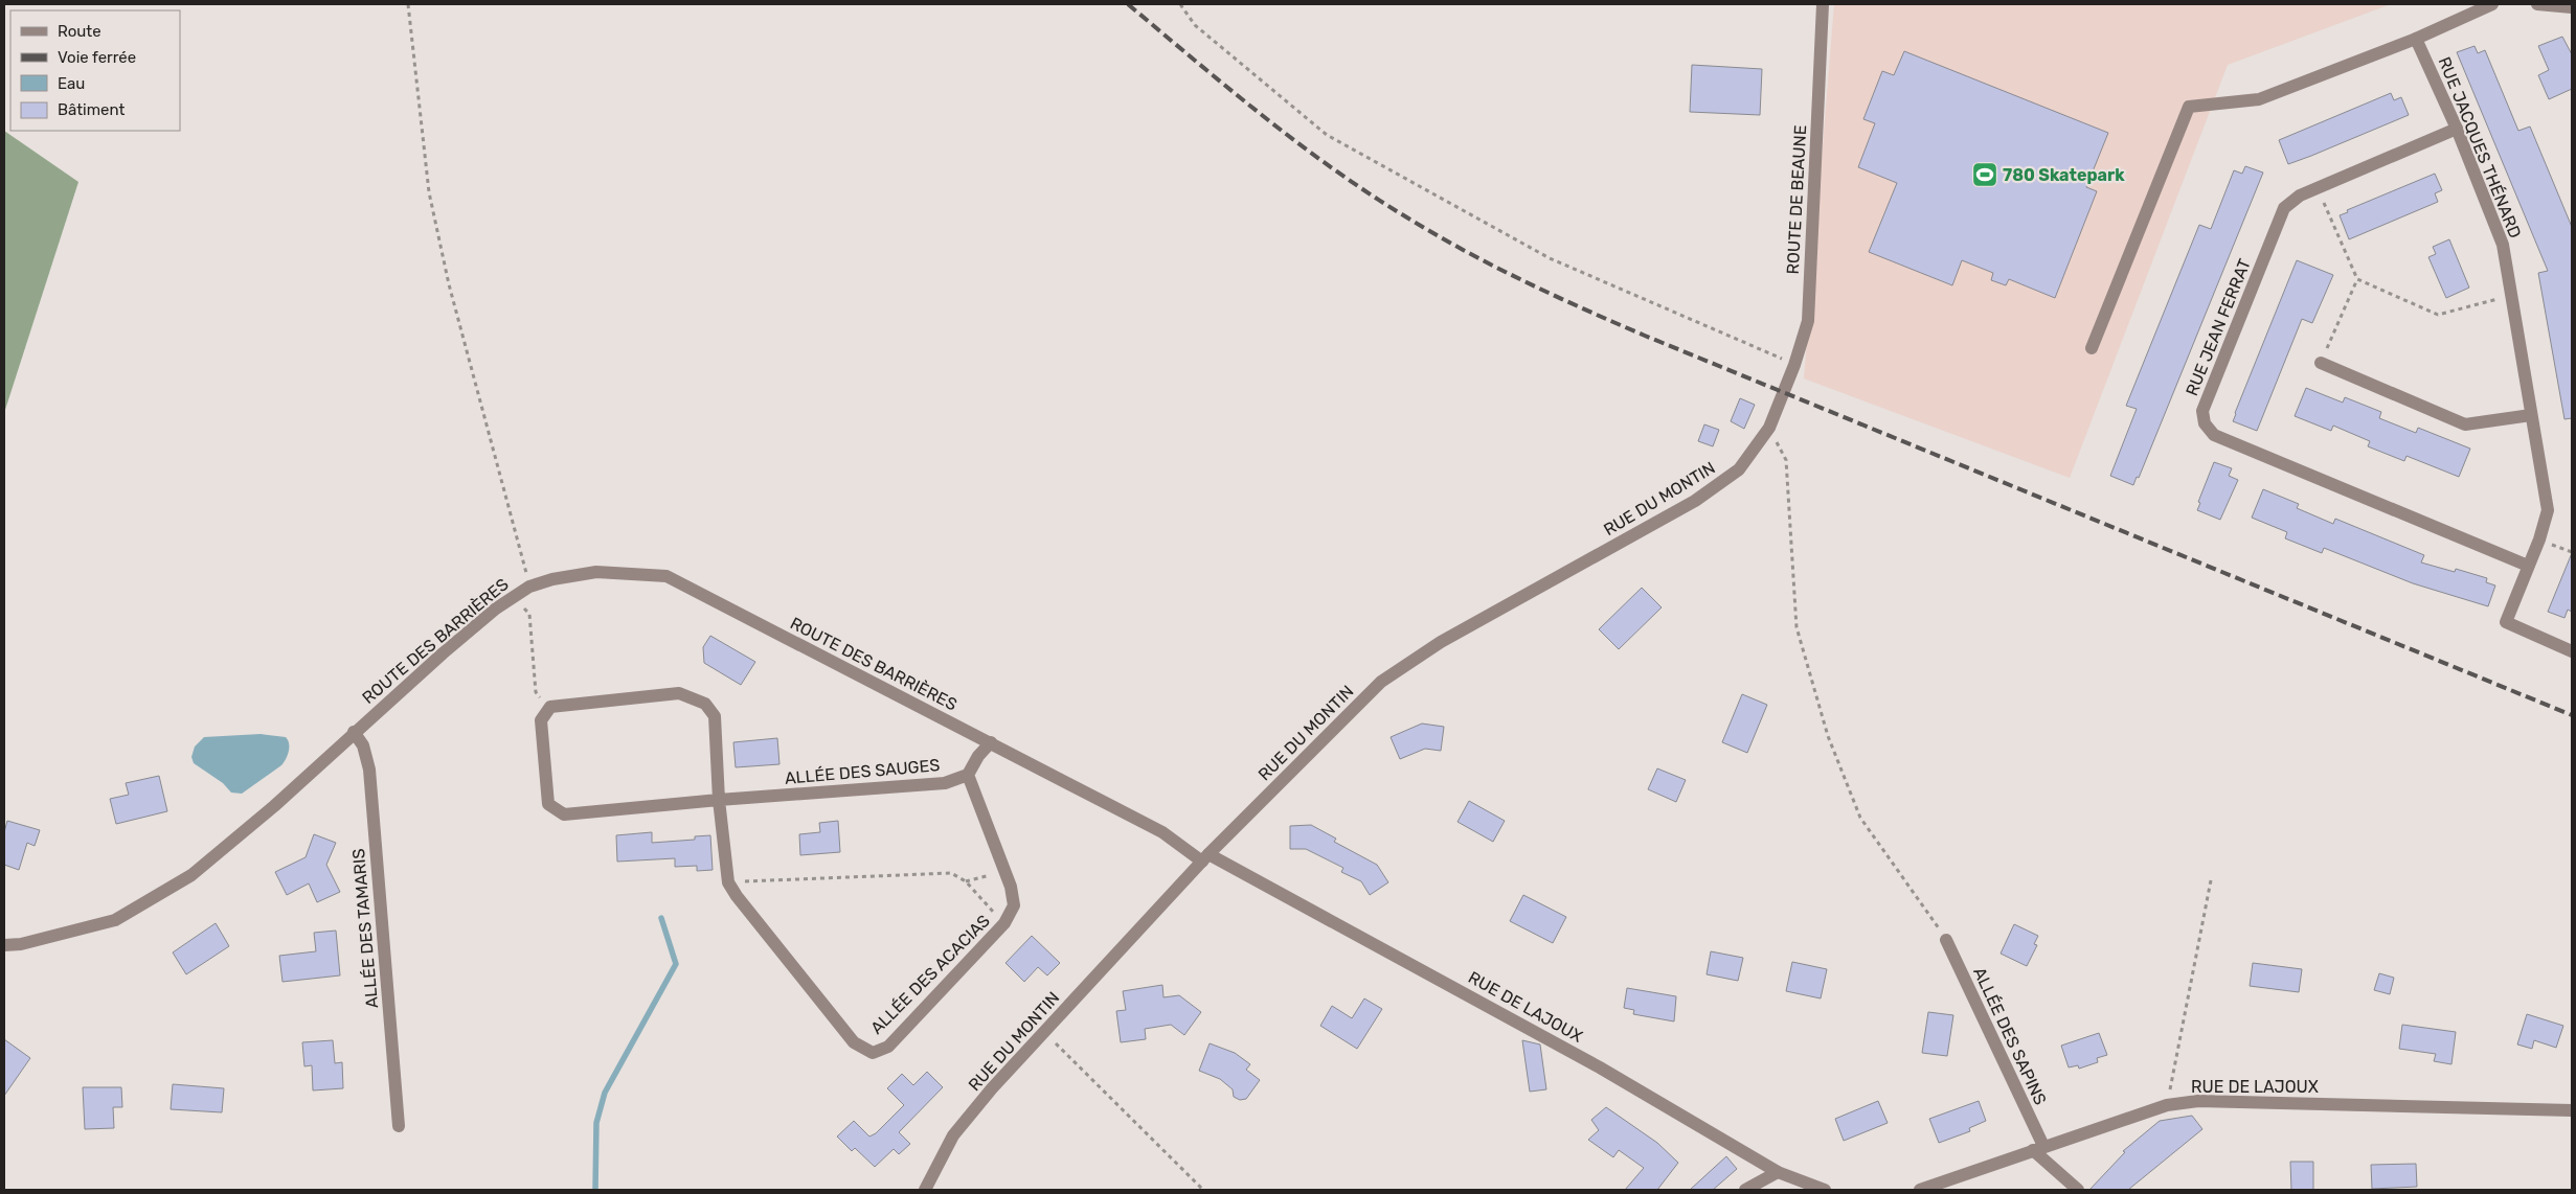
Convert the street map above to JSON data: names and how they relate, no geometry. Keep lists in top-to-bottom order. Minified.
{"streets":{"street":["RUE JACQUES THÉNARD","ROUTE DE BEAUNE","RUE JEAN FERRAT","RUE DU MONTIN","ROUTE DES BARRIÈRES","ALLÉE DES SAUGES","ALLÉE DES TAMARIS","ALLÉE DES ACACIAS","RUE DE LAJOUX","ALLÉE DES SAPINS"]},"crossings":[["RUE JACQUES THÉNARD","RUE JEAN FERRAT"],["ROUTE DE BEAUNE","RUE DU MONTIN"],["RUE DU MONTIN","ROUTE DES BARRIÈRES"],["RUE DU MONTIN","RUE DE LAJOUX"],["ROUTE DES BARRIÈRES","ALLÉE DES TAMARIS"],["ROUTE DES BARRIÈRES","RUE DE LAJOUX"],["ALLÉE DES SAUGES","ALLÉE DES ACACIAS"],["RUE DE LAJOUX","ALLÉE DES SAPINS"]],"places":{"sports":["780 Skatepark"]},"legend":["Route","Voie ferrée","Eau","Bâtiment"]}
